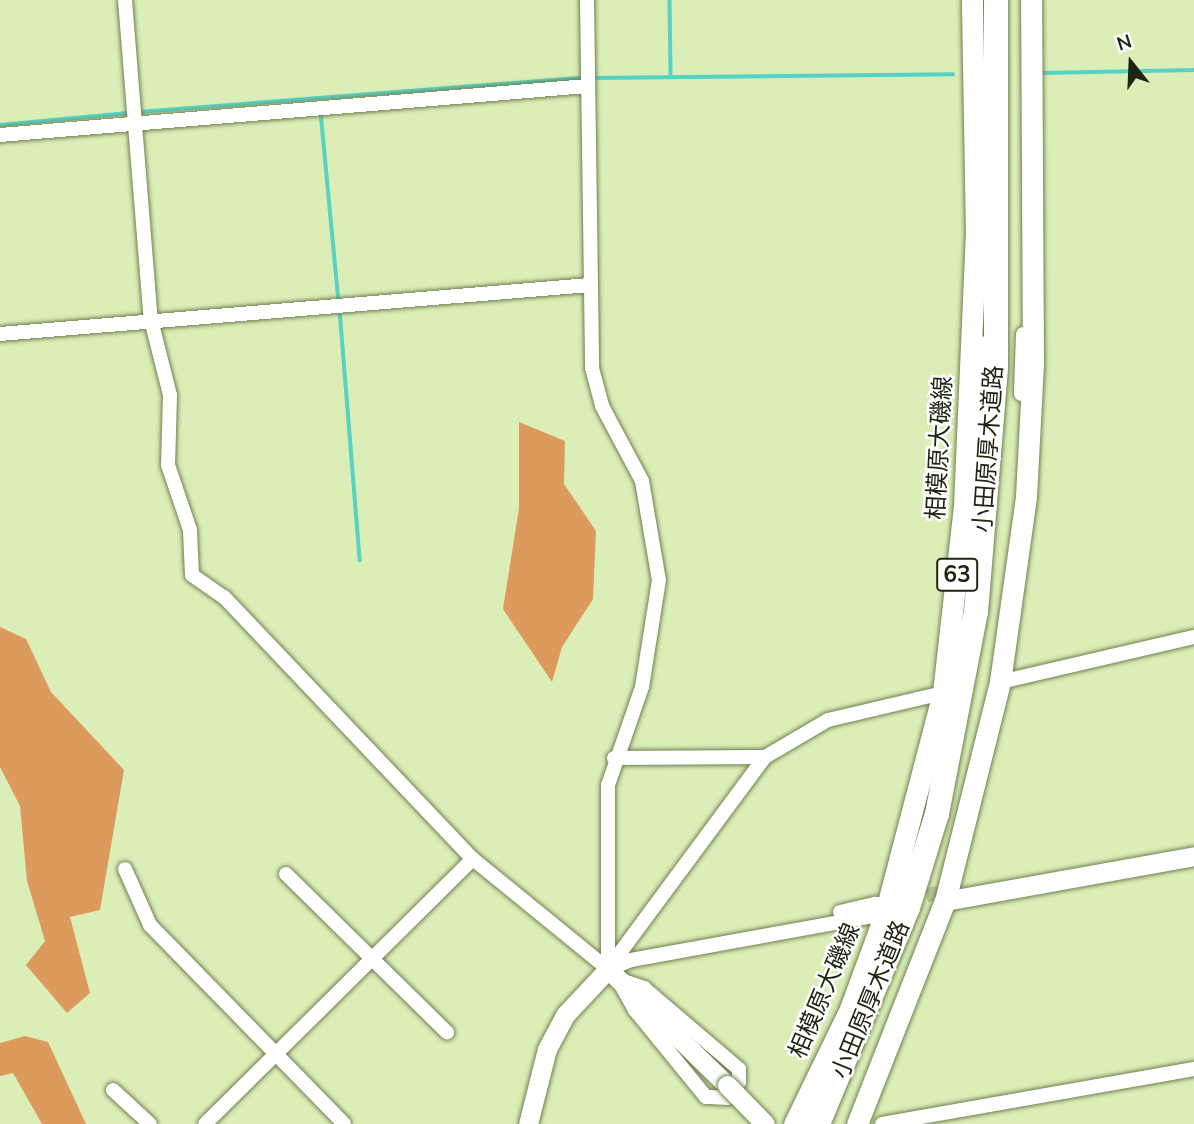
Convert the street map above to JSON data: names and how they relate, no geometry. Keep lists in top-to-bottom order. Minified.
{"streets":{"highway":["小田原厚木道路"],"main road":["相模原大磯線","63"]},"north":"top"}
